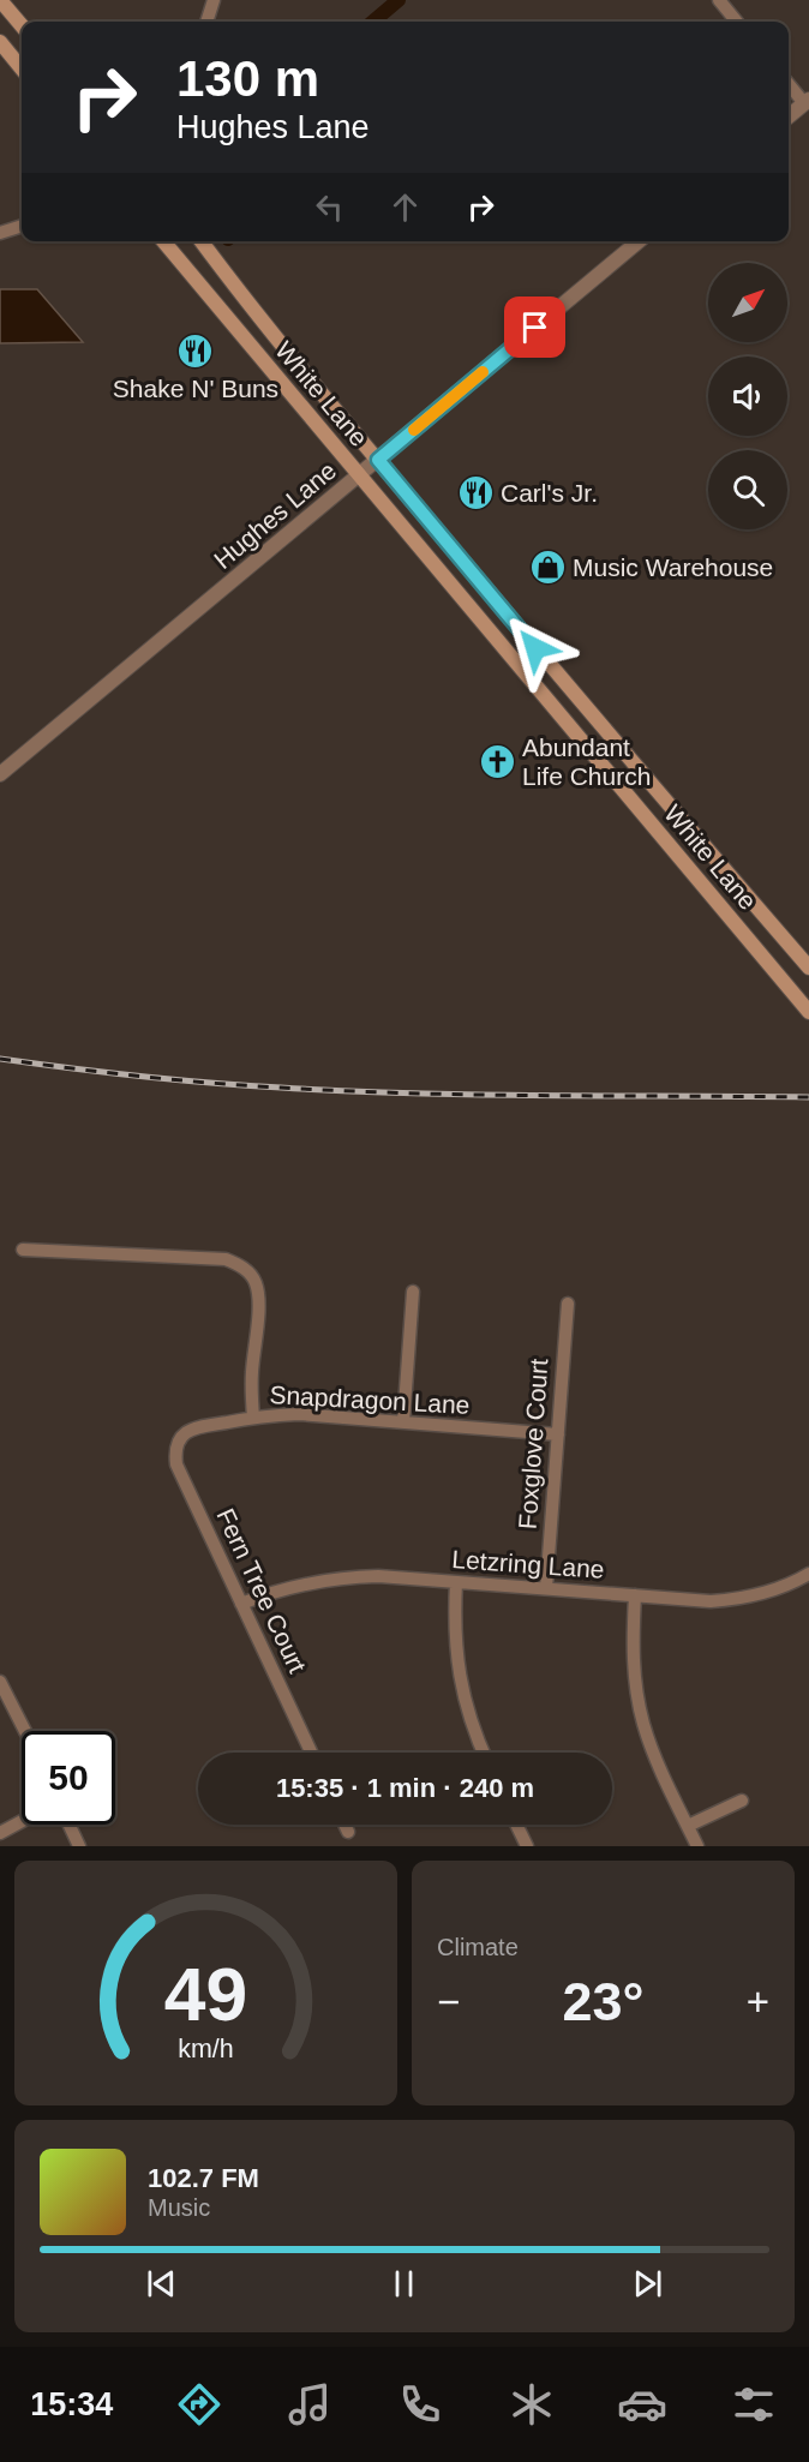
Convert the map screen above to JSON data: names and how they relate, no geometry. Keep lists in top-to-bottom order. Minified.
{"streets":{"main road":["White Lane"],"street":["Hughes Lane","Snapdragon Lane","Foxglove Court","Letzring Lane","Fern Tree Court"]},"crossings":[["White Lane","Hughes Lane"],["Snapdragon Lane","Foxglove Court"],["Snapdragon Lane","Fern Tree Court"],["Foxglove Court","Letzring Lane"],["Letzring Lane","Fern Tree Court"]],"places":{"restaurant":["Shake N' Buns","Carl's Jr."],"shop":["Music Warehouse"],"church":["Abundant Life Church"]},"north":"top right","page":{"turn":["130 m","Hughes Lane"],"limit":"50","trip":"15:35 · 1 min · 240 m","tile":"Climate","heat":["−","23°","+"],"song":["102.7 FM","Music"],"tabs":"15:34","gauge":["49","km/h"]}}
